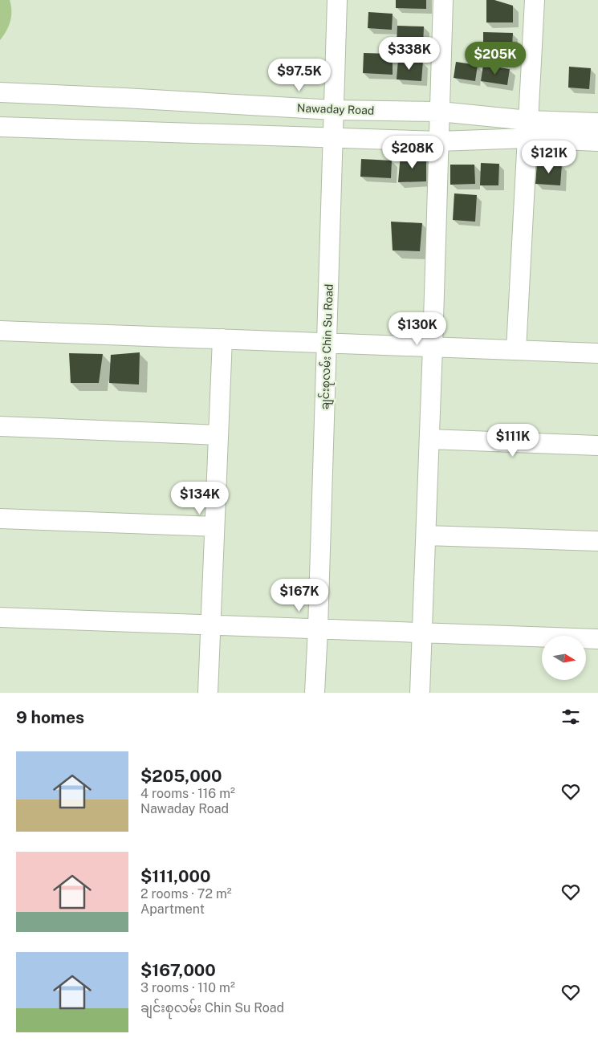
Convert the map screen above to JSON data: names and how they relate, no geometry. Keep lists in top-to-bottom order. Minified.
{"streets":{"street":["Nawaday Road","ချင်းစုလမ်း Chin Su Road"]},"crossings":[["Nawaday Road","ချင်းစုလမ်း Chin Su Road"]],"north":"right","page":{"price":["$338K","$205K","$97.5K","$208K","$121K","$130K","$111K","$134K","$167K"],"heading":"9 homes","list":[{"name":"$205,000","note":"4 rooms · 116 m² · Nawaday Road"},{"name":"$111,000","note":"2 rooms · 72 m² · Apartment"},{"name":"$167,000","note":"3 rooms · 110 m² · ချင်းစုလမ်း Chin Su Road"}]}}
